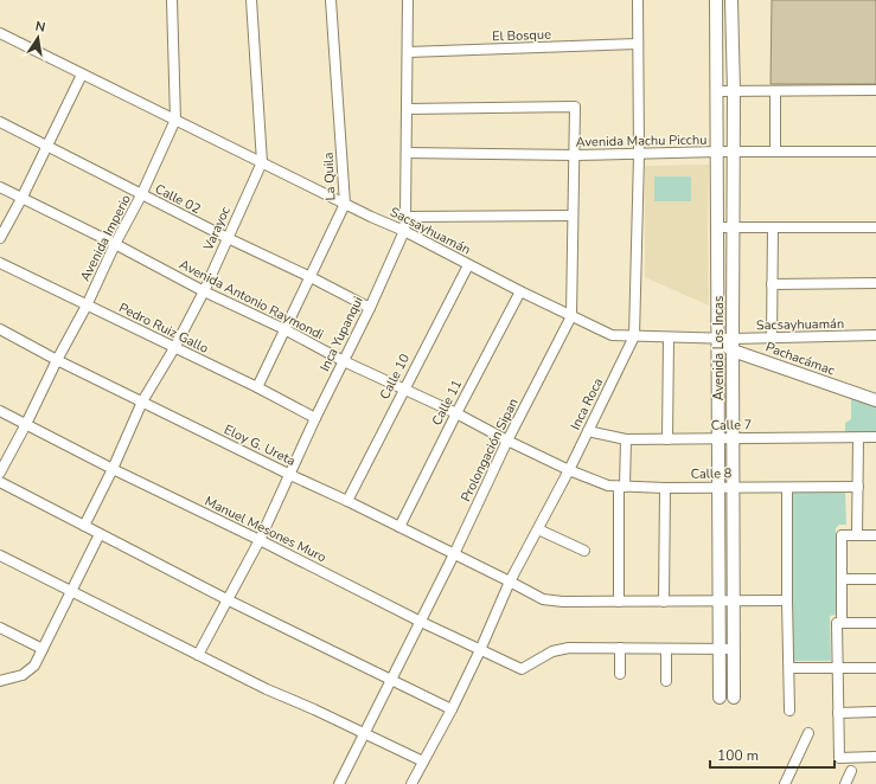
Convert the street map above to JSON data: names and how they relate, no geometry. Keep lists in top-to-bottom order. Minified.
{"streets":{"street":["El Bosque","Avenida Machu Picchu","La Quila","Calle 02","Varayoc","Sacsayhuamán","Avenida Imperio","Avenida Antonio Raymondi","Pedro Ruiz Gallo","Inca Yupanqui","Avenida Los Incas","Pachacámac","Calle 10","Calle 11","Inca Roca","Calle 7","Eloy G. Ureta","Prolongación Sipan","Calle 8","Manuel Mesones Muro"]},"crossings":[["El Bosque","Inca Yupanqui"],["El Bosque","Inca Roca"],["Avenida Machu Picchu","Inca Yupanqui"],["Avenida Machu Picchu","Avenida Los Incas"],["Avenida Machu Picchu","Inca Roca"],["Avenida Machu Picchu","Prolongación Sipan"],["La Quila","Calle 02"],["La Quila","Sacsayhuamán"],["La Quila","Avenida Antonio Raymondi"],["La Quila","Pedro Ruiz Gallo"],["Calle 02","Varayoc"],["Calle 02","Avenida Imperio"],["Calle 02","Inca Yupanqui"],["Varayoc","Sacsayhuamán"],["Varayoc","Avenida Antonio Raymondi"],["Varayoc","Pedro Ruiz Gallo"],["Varayoc","Eloy G. Ureta"],["Varayoc","Manuel Mesones Muro"],["Sacsayhuamán","Avenida Imperio"],["Sacsayhuamán","Inca Yupanqui"],["Sacsayhuamán","Avenida Los Incas"],["Sacsayhuamán","Pachacámac"],["Sacsayhuamán","Calle 10"],["Sacsayhuamán","Calle 11"],["Sacsayhuamán","Inca Roca"],["Sacsayhuamán","Prolongación Sipan"],["Avenida Imperio","Avenida Antonio Raymondi"],["Avenida Imperio","Pedro Ruiz Gallo"],["Avenida Imperio","Eloy G. Ureta"],["Avenida Imperio","Manuel Mesones Muro"],["Avenida Antonio Raymondi","Inca Yupanqui"],["Avenida Antonio Raymondi","Calle 10"],["Avenida Antonio Raymondi","Calle 11"],["Avenida Antonio Raymondi","Inca Roca"],["Avenida Antonio Raymondi","Prolongación Sipan"],["Avenida Antonio Raymondi","Calle 8"],["Pedro Ruiz Gallo","Inca Yupanqui"],["Inca Yupanqui","Eloy G. Ureta"],["Inca Yupanqui","Prolongación Sipan"],["Inca Yupanqui","Manuel Mesones Muro"],["Avenida Los Incas","Pachacámac"],["Avenida Los Incas","Calle 7"],["Avenida Los Incas","Eloy G. Ureta"],["Avenida Los Incas","Calle 8"],["Calle 10","Eloy G. Ureta"],["Calle 11","Eloy G. Ureta"],["Inca Roca","Calle 7"],["Inca Roca","Eloy G. Ureta"],["Inca Roca","Calle 8"],["Inca Roca","Manuel Mesones Muro"],["Eloy G. Ureta","Prolongación Sipan"],["Prolongación Sipan","Manuel Mesones Muro"]],"scale_bar":"100 m","north":"top"}
